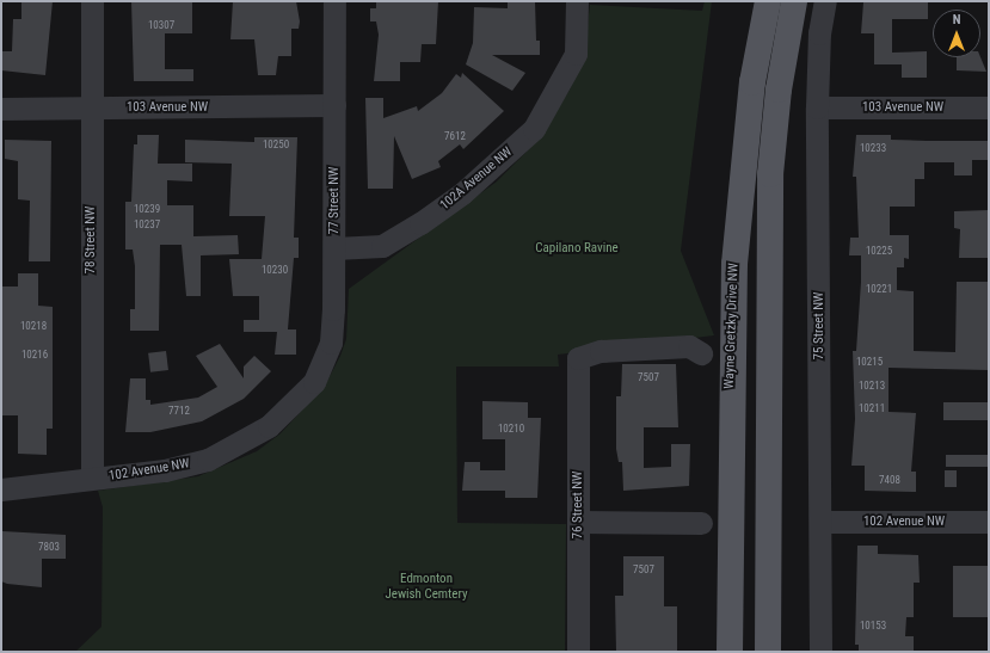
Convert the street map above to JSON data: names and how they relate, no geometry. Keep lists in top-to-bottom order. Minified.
{"streets":{"main road":["Wayne Gretzky Drive NW"],"street":["103 Avenue NW","102A Avenue NW","77 Street NW","78 Street NW","75 Street NW","102 Avenue NW","76 Street NW"]},"crossings":[["103 Avenue NW","77 Street NW"],["103 Avenue NW","78 Street NW"],["103 Avenue NW","75 Street NW"],["102A Avenue NW","77 Street NW"],["77 Street NW","102 Avenue NW"],["78 Street NW","102 Avenue NW"],["75 Street NW","102 Avenue NW"]],"parks":["Capilano Ravine","Edmonton Jewish Cemtery"],"house_numbers":["10307","7612","10250","10233","10239","10237","10225","10230","10221","10218","10216","10215","7507","10213","10211","7712","10210","7408","7803","7507","10153"],"north":"top"}
